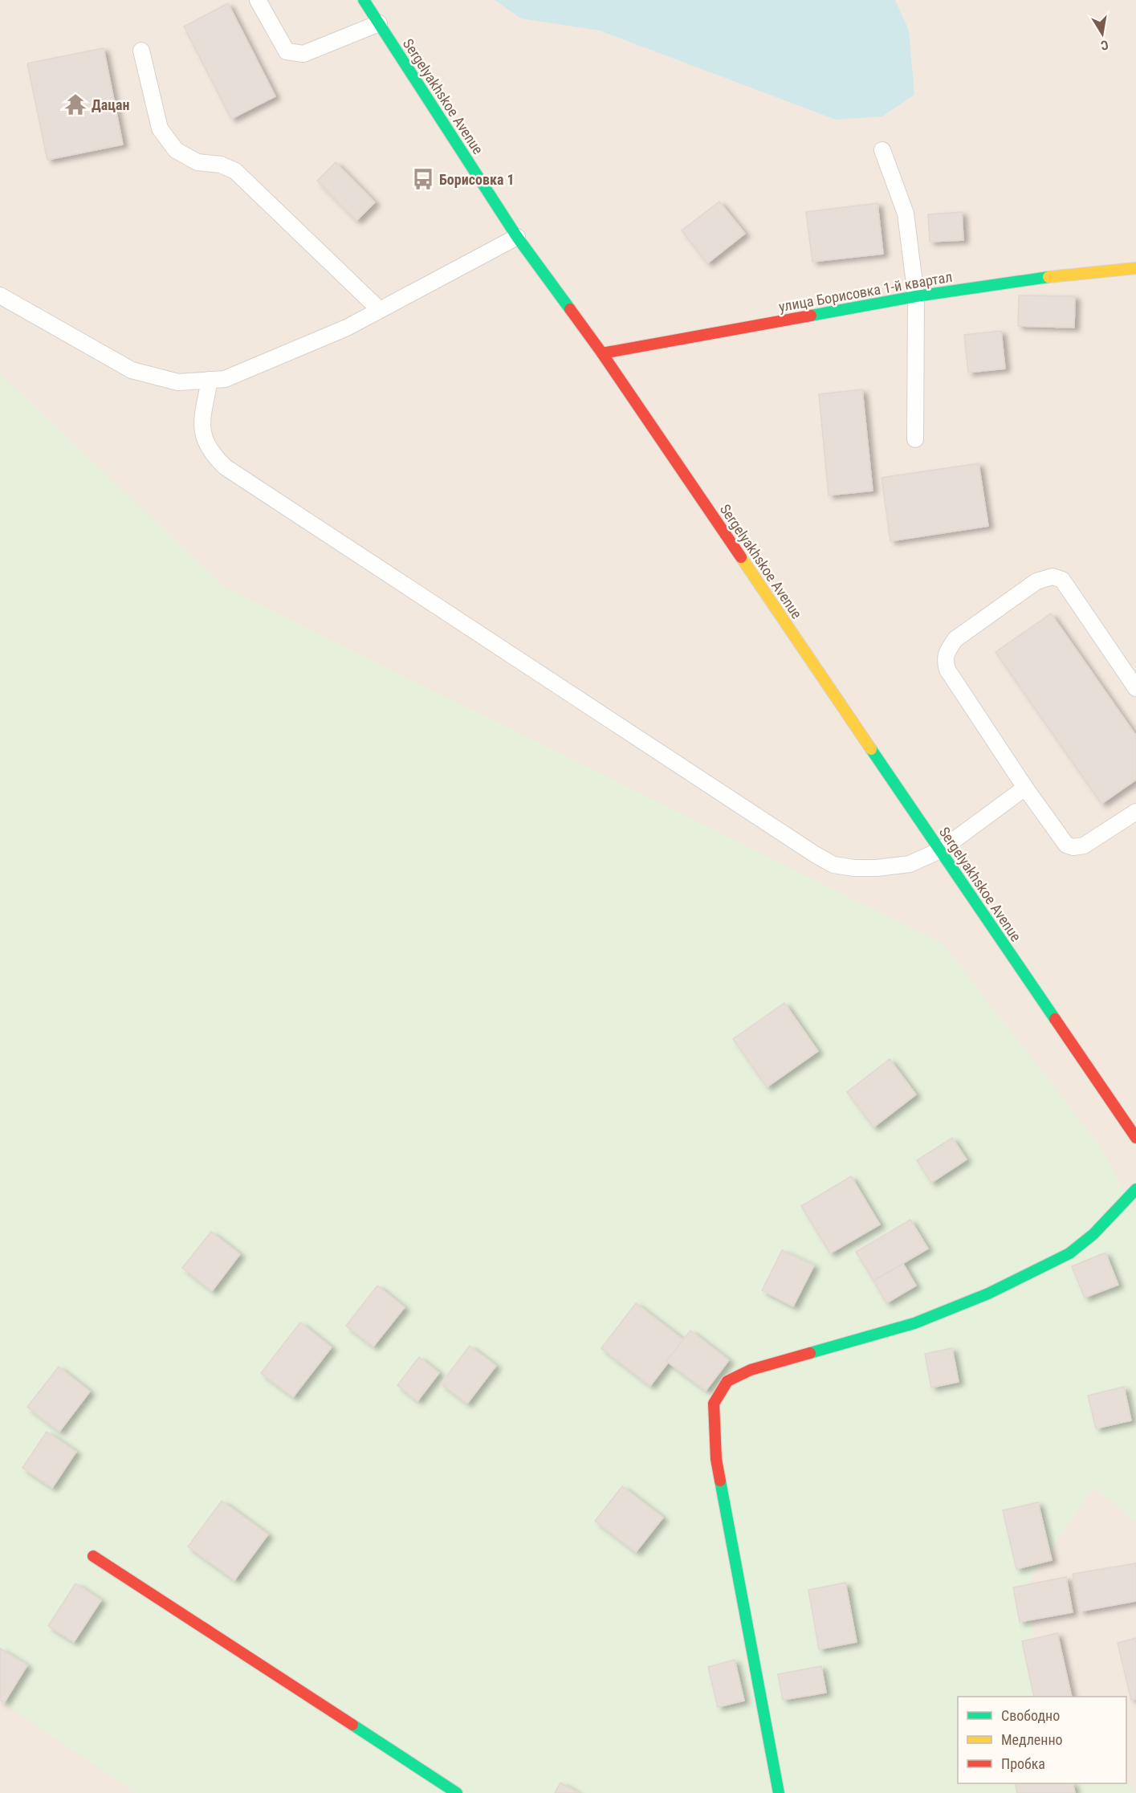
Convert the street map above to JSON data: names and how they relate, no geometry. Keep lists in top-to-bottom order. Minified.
{"streets":{"street":["Sergelyakhskoe Avenue","улица Борисовка 1-й квартал"]},"crossings":[["Sergelyakhskoe Avenue","улица Борисовка 1-й квартал"]],"places":{"temple":["Дацан"],"bus stop":["Борисовка 1"]},"legend":["Свободно","Медленно","Пробка"],"north":"bottom"}
